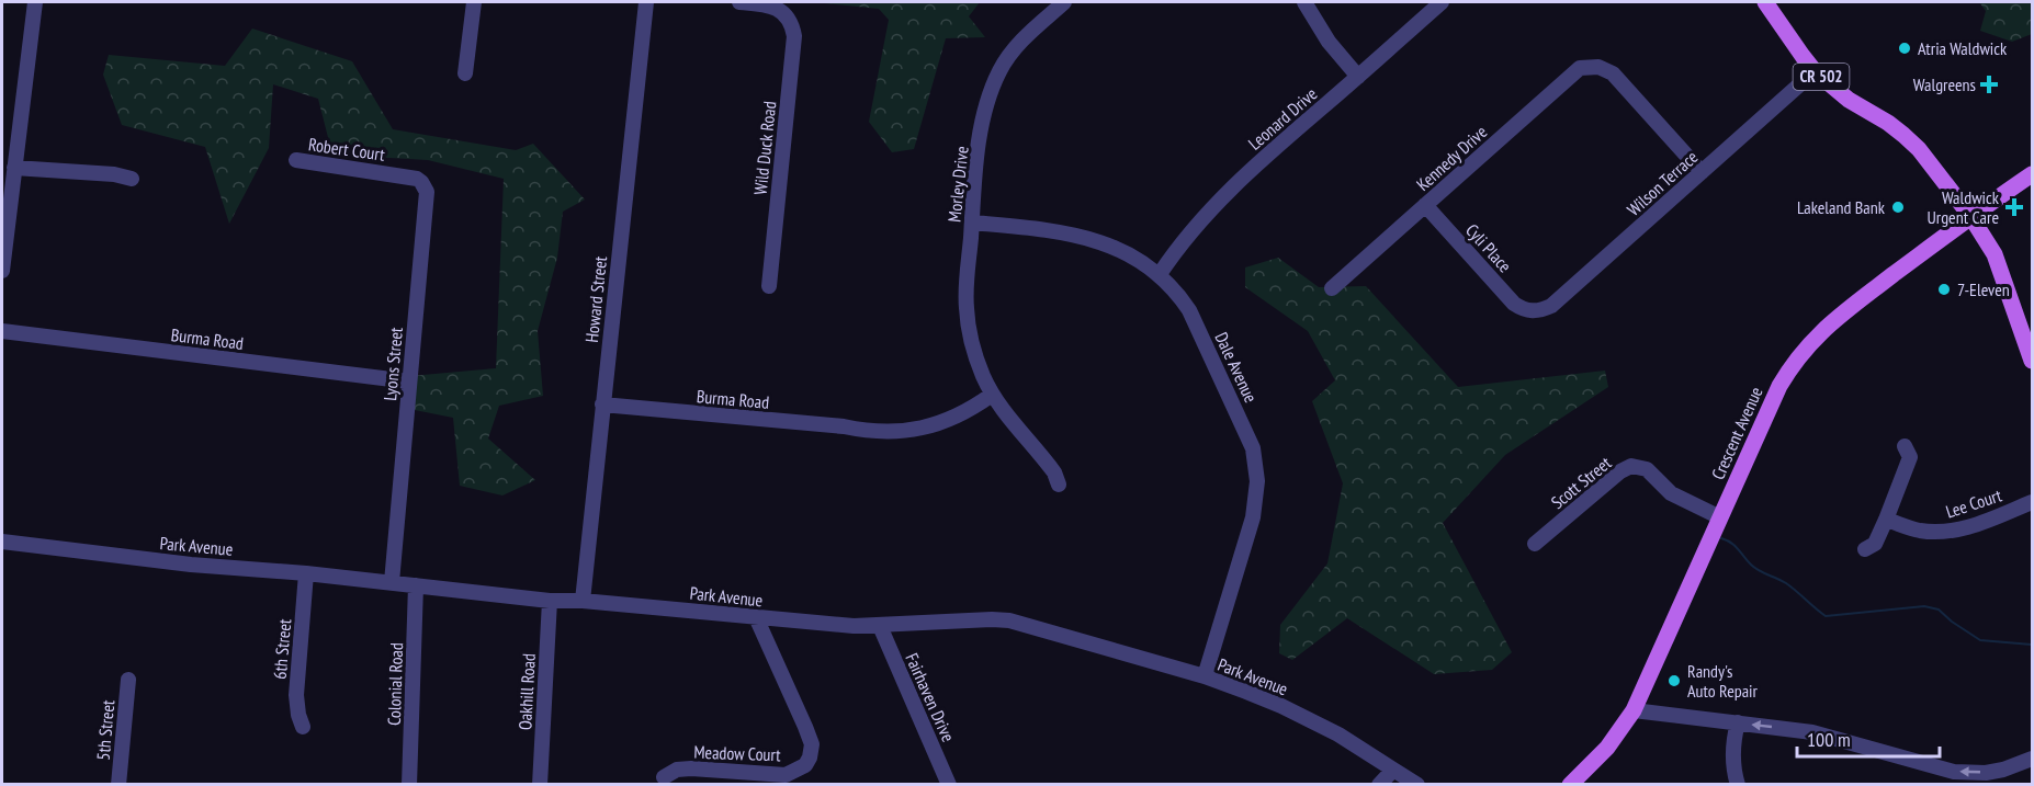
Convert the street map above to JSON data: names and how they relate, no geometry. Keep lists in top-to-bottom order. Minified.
{"streets":{"main road":["CR 502","Crescent Avenue"],"street":["Leonard Drive","Wild Duck Road","Robert Court","Kennedy Drive","Wilson Terrace","Morley Drive","Cyli Place","Howard Street","Burma Road","Lyons Street","Dale Avenue","Scott Street","Lee Court","Park Avenue","6th Street","Colonial Road","Oakhill Road","Fairhaven Drive","5th Street","Meadow Court"]},"crossings":[["CR 502","Wilson Terrace"],["CR 502","Crescent Avenue"],["Leonard Drive","Dale Avenue"],["Robert Court","Lyons Street"],["Kennedy Drive","Wilson Terrace"],["Kennedy Drive","Cyli Place"],["Wilson Terrace","Cyli Place"],["Morley Drive","Burma Road"],["Morley Drive","Dale Avenue"],["Howard Street","Burma Road"],["Howard Street","Park Avenue"],["Burma Road","Lyons Street"],["Lyons Street","Park Avenue"],["Dale Avenue","Park Avenue"],["Crescent Avenue","Scott Street"],["Park Avenue","6th Street"],["Park Avenue","Colonial Road"],["Park Avenue","Oakhill Road"],["Park Avenue","Fairhaven Drive"],["Park Avenue","Meadow Court"]],"places":{"other":["Atria Waldwick","Lakeland Bank","7-Eleven","Randy's Auto Repair"],"health":["Walgreens","Waldwick Urgent Care"]},"scale_bar":"100 m"}
